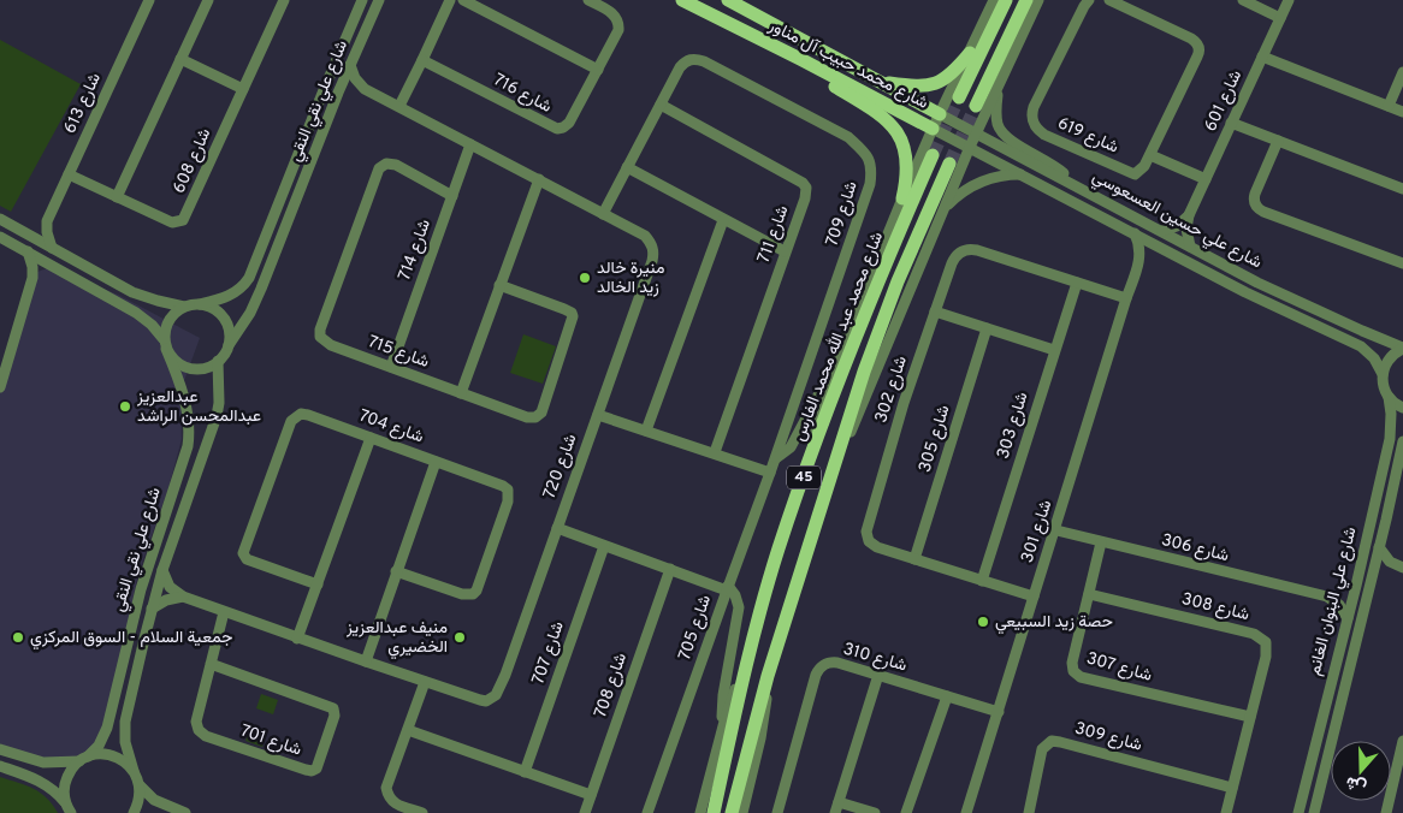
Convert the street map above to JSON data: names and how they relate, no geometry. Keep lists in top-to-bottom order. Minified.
{"streets":{"main road":["شارع محمد حبيب آل مناور","شارع محمد عبد الله محمد الفارس","45"],"street":["شارع 716","شارع علي نقي النقي","شارع 601","شارع 613","شارع 619","شارع 608","شارع 709","شارع علي حسين العسعوسي","شارع 711","شارع 714","شارع 715","شارع 302","شارع 303","شارع 704","شارع 305","شارع 720","شارع 301","شارع 306","شارع علي البنوان الغانم","شارع 308","شارع 705","شارع 707","شارع 310","شارع 307","شارع 708","شارع 309","شارع 701"]},"crossings":[["شارع محمد حبيب آل مناور","شارع علي حسين العسعوسي"],["شارع علي نقي النقي","شارع 720"],["شارع 601","شارع علي حسين العسعوسي"],["شارع 613","شارع 608"],["شارع 709","شارع 711"],["شارع 709","شارع 720"],["شارع 709","شارع 705"],["شارع علي حسين العسعوسي","شارع علي البنوان الغانم"],["شارع 714","شارع 715"],["شارع 714","شارع 720"],["شارع 302","شارع 303"],["شارع 302","شارع 305"],["شارع 302","شارع 301"],["شارع 720","شارع 705"],["شارع 720","شارع 701"],["شارع 301","شارع 306"],["شارع 301","شارع 310"],["شارع 306","شارع 307"],["شارع 308","شارع 307"],["شارع 308","شارع 309"],["شارع 705","شارع 707"],["شارع 705","شارع 708"]],"places":["منيرة خالد زيد الخالد","عبدالعزيز عبدالمحسن الراشد","حصة زيد السبيعي","جمعية السلام - السوق المركزي","منيف عبدالعزيز الخضيري"],"north":"bottom"}
